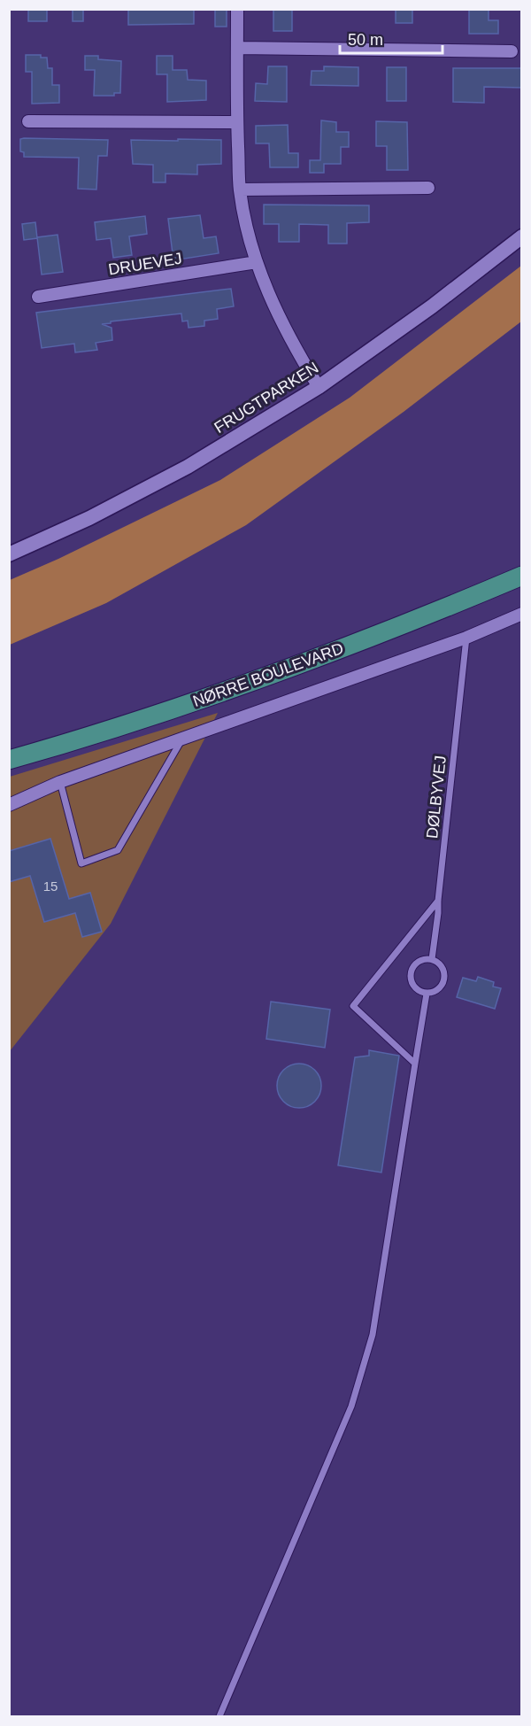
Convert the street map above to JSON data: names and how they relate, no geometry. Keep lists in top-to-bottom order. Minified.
{"streets":{"highway":["NØRRE BOULEVARD"],"street":["DRUEVEJ","FRUGTPARKEN"],"lane":["DØLBYVEJ"]},"house_numbers":["15"],"scale_bar":"50 m"}
